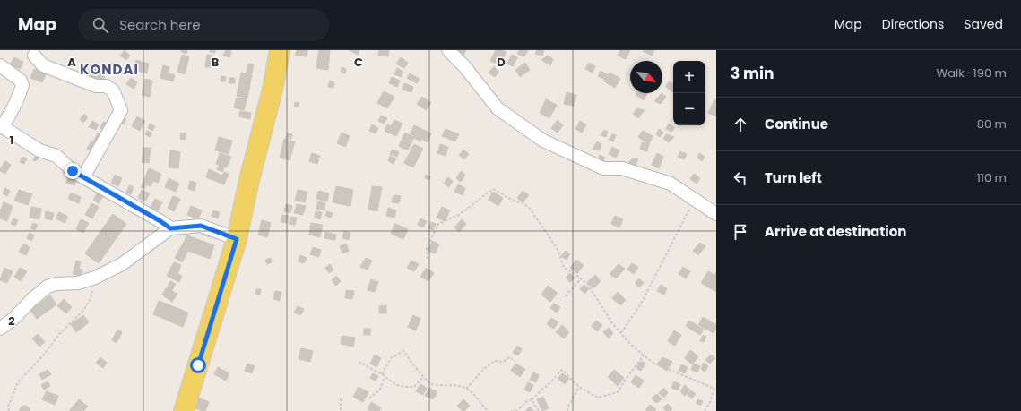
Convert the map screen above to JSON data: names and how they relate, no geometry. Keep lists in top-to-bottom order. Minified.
{"districts":["KONDAI"],"north":"bottom right","page":{"header":"Map","search":"Search here","nav":["Map","Directions","Saved"],"heading":["3 min","Walk · 190 m"],"map_buttons":["+","−"],"list":[["Continue","80 m"],["Turn left","110 m"],"Arrive at destination"]},"grid":{"columns":["A","B","C","D"],"rows":["1","2"]}}
